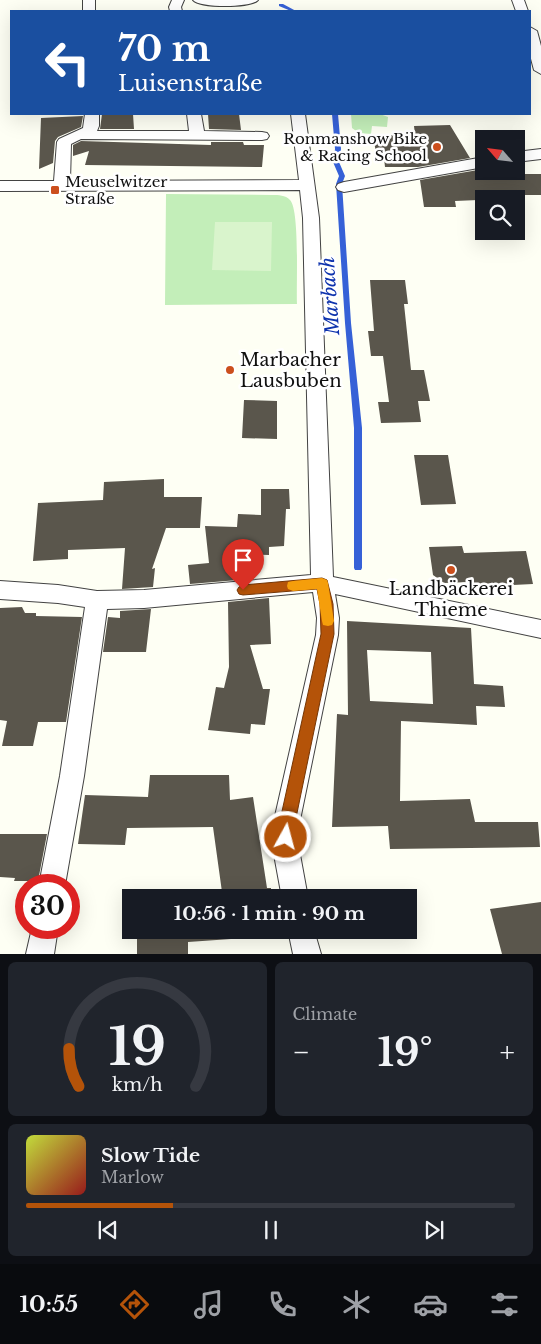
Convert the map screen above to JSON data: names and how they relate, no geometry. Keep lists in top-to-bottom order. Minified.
{"water":["Marbach"],"places":{"other":["Ronmanshow Bike & Racing School","Marbacher Lausbuben","Landbäckerei Thieme"],"transit":["Meuselwitzer Straße"]},"north":"top left","page":{"turn":["70 m","Luisenstraße"],"limit":"30","trip":"10:56 · 1 min · 90 m","tile":"Climate","heat":["−","19°","+"],"song":["Slow Tide","Marlow"],"tabs":"10:55","gauge":["19","km/h"]}}
